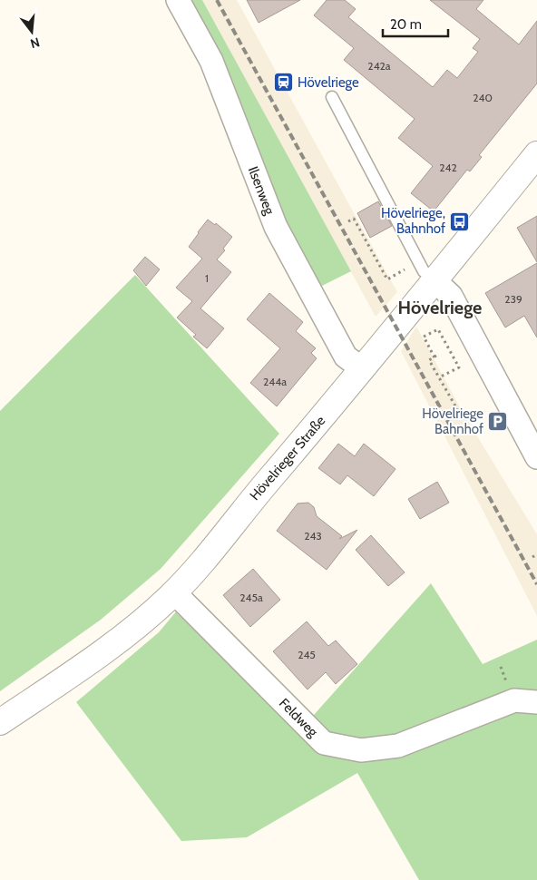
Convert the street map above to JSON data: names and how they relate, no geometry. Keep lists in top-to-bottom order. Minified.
{"streets":{"main road":["Hövelrieger Straße"],"street":["Ilsenweg","Feldweg"]},"crossings":[["Ilsenweg","Hövelrieger Straße"],["Hövelrieger Straße","Feldweg"]],"districts":["Hövelriege"],"places":{"station":["Hövelriege"],"bus stop":["Hövelriege, Bahnhof"],"parking":["Hövelriege Bahnhof"]},"house_numbers":["242a","240","242","1","239","244a","243","245a","245"],"scale_bar":"20 m","north":"bottom"}
